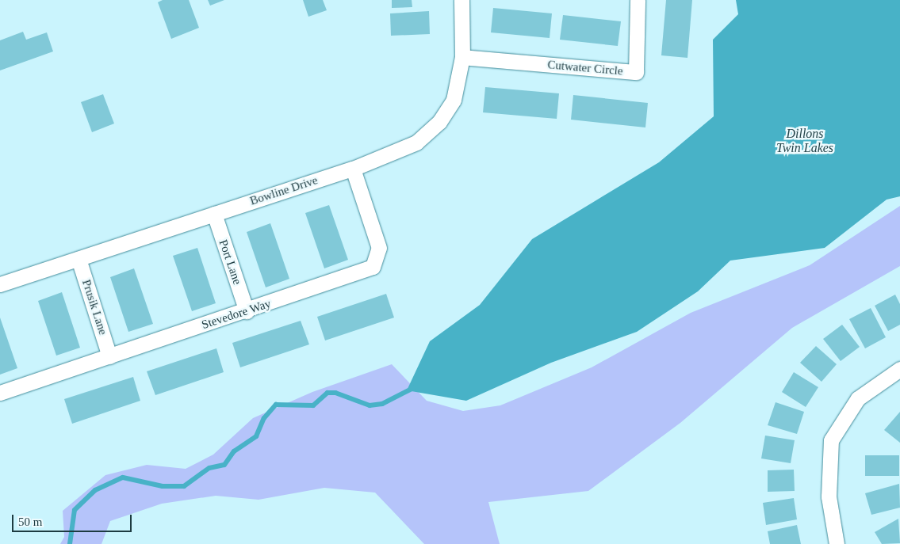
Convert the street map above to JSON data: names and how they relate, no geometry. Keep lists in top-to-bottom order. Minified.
{"streets":{"street":["Cutwater Circle","Bowline Drive","Port Lane","Prusik Lane","Stevedore Way"]},"crossings":[["Cutwater Circle","Bowline Drive"],["Bowline Drive","Port Lane"],["Bowline Drive","Prusik Lane"],["Bowline Drive","Stevedore Way"],["Port Lane","Stevedore Way"],["Prusik Lane","Stevedore Way"]],"water":["Dillons Twin Lakes"],"scale_bar":"50 m"}
